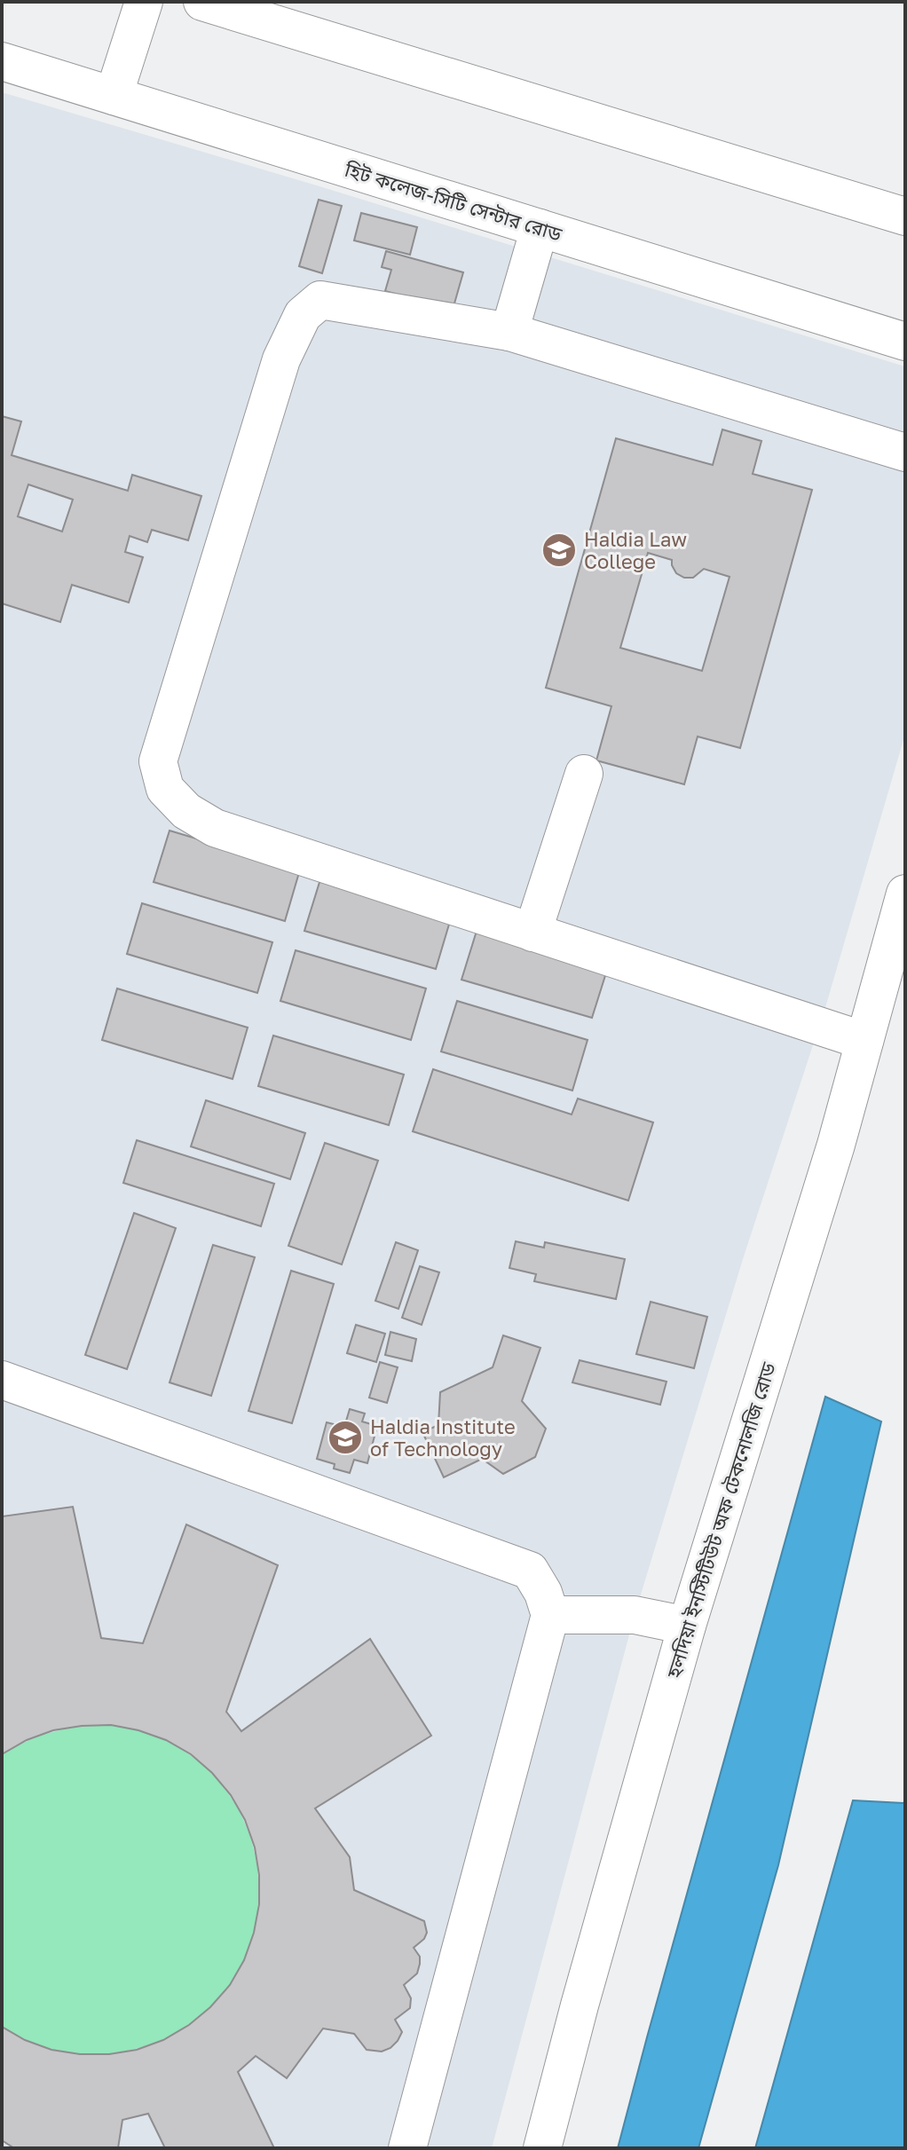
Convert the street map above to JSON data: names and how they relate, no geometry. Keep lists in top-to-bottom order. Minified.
{"streets":{"street":["হিট কলেজ-সিটি সেন্টার রোড","হলদিয়া ইনস্টিটিউট অফ টেকনোলজি রোড"]},"places":{"school or university":["Haldia Law College","Haldia Institute of Technology"]}}
